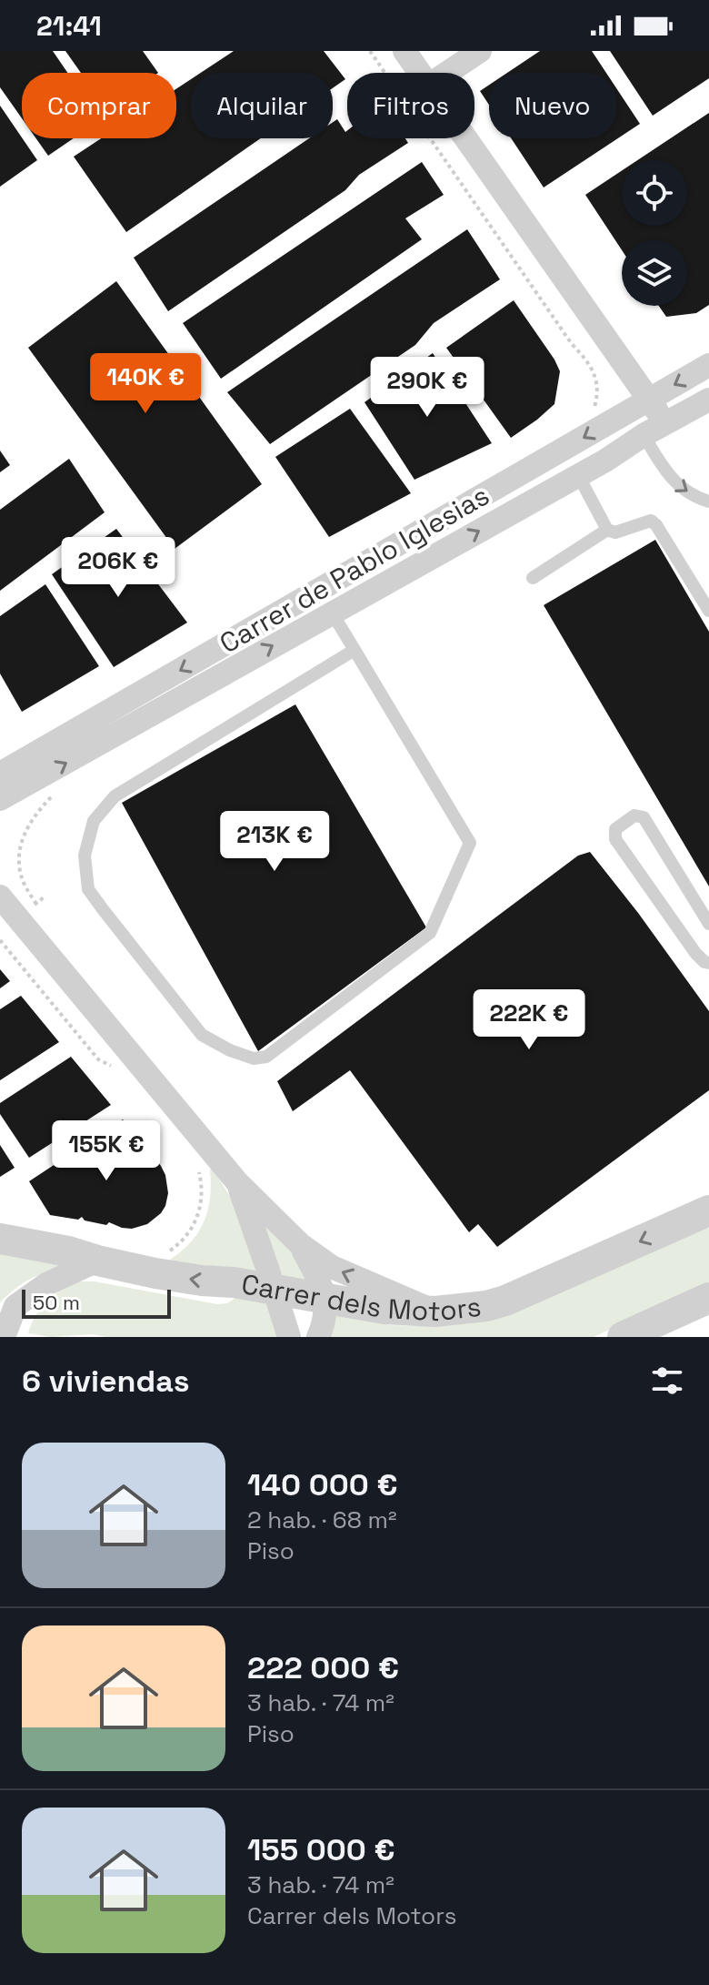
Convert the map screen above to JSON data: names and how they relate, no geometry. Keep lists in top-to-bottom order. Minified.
{"streets":{"street":["Carrer de Pablo Iglesias","Carrer dels Motors"]},"one_way":["Carrer dels Motors"],"scale_bar":"50 m","page":{"status":"21:41","chip":["Comprar","Alquilar","Filtros","Nuevo"],"price":["140K €","290K €","206K €","213K €","222K €","155K €"],"scale":"50 m","heading":"6 viviendas","list":[{"name":"140 000 €","note":"2 hab. · 68 m² · Piso"},{"name":"222 000 €","note":"3 hab. · 74 m² · Piso"},{"name":"155 000 €","note":"3 hab. · 74 m² · Carrer dels Motors"}]}}
